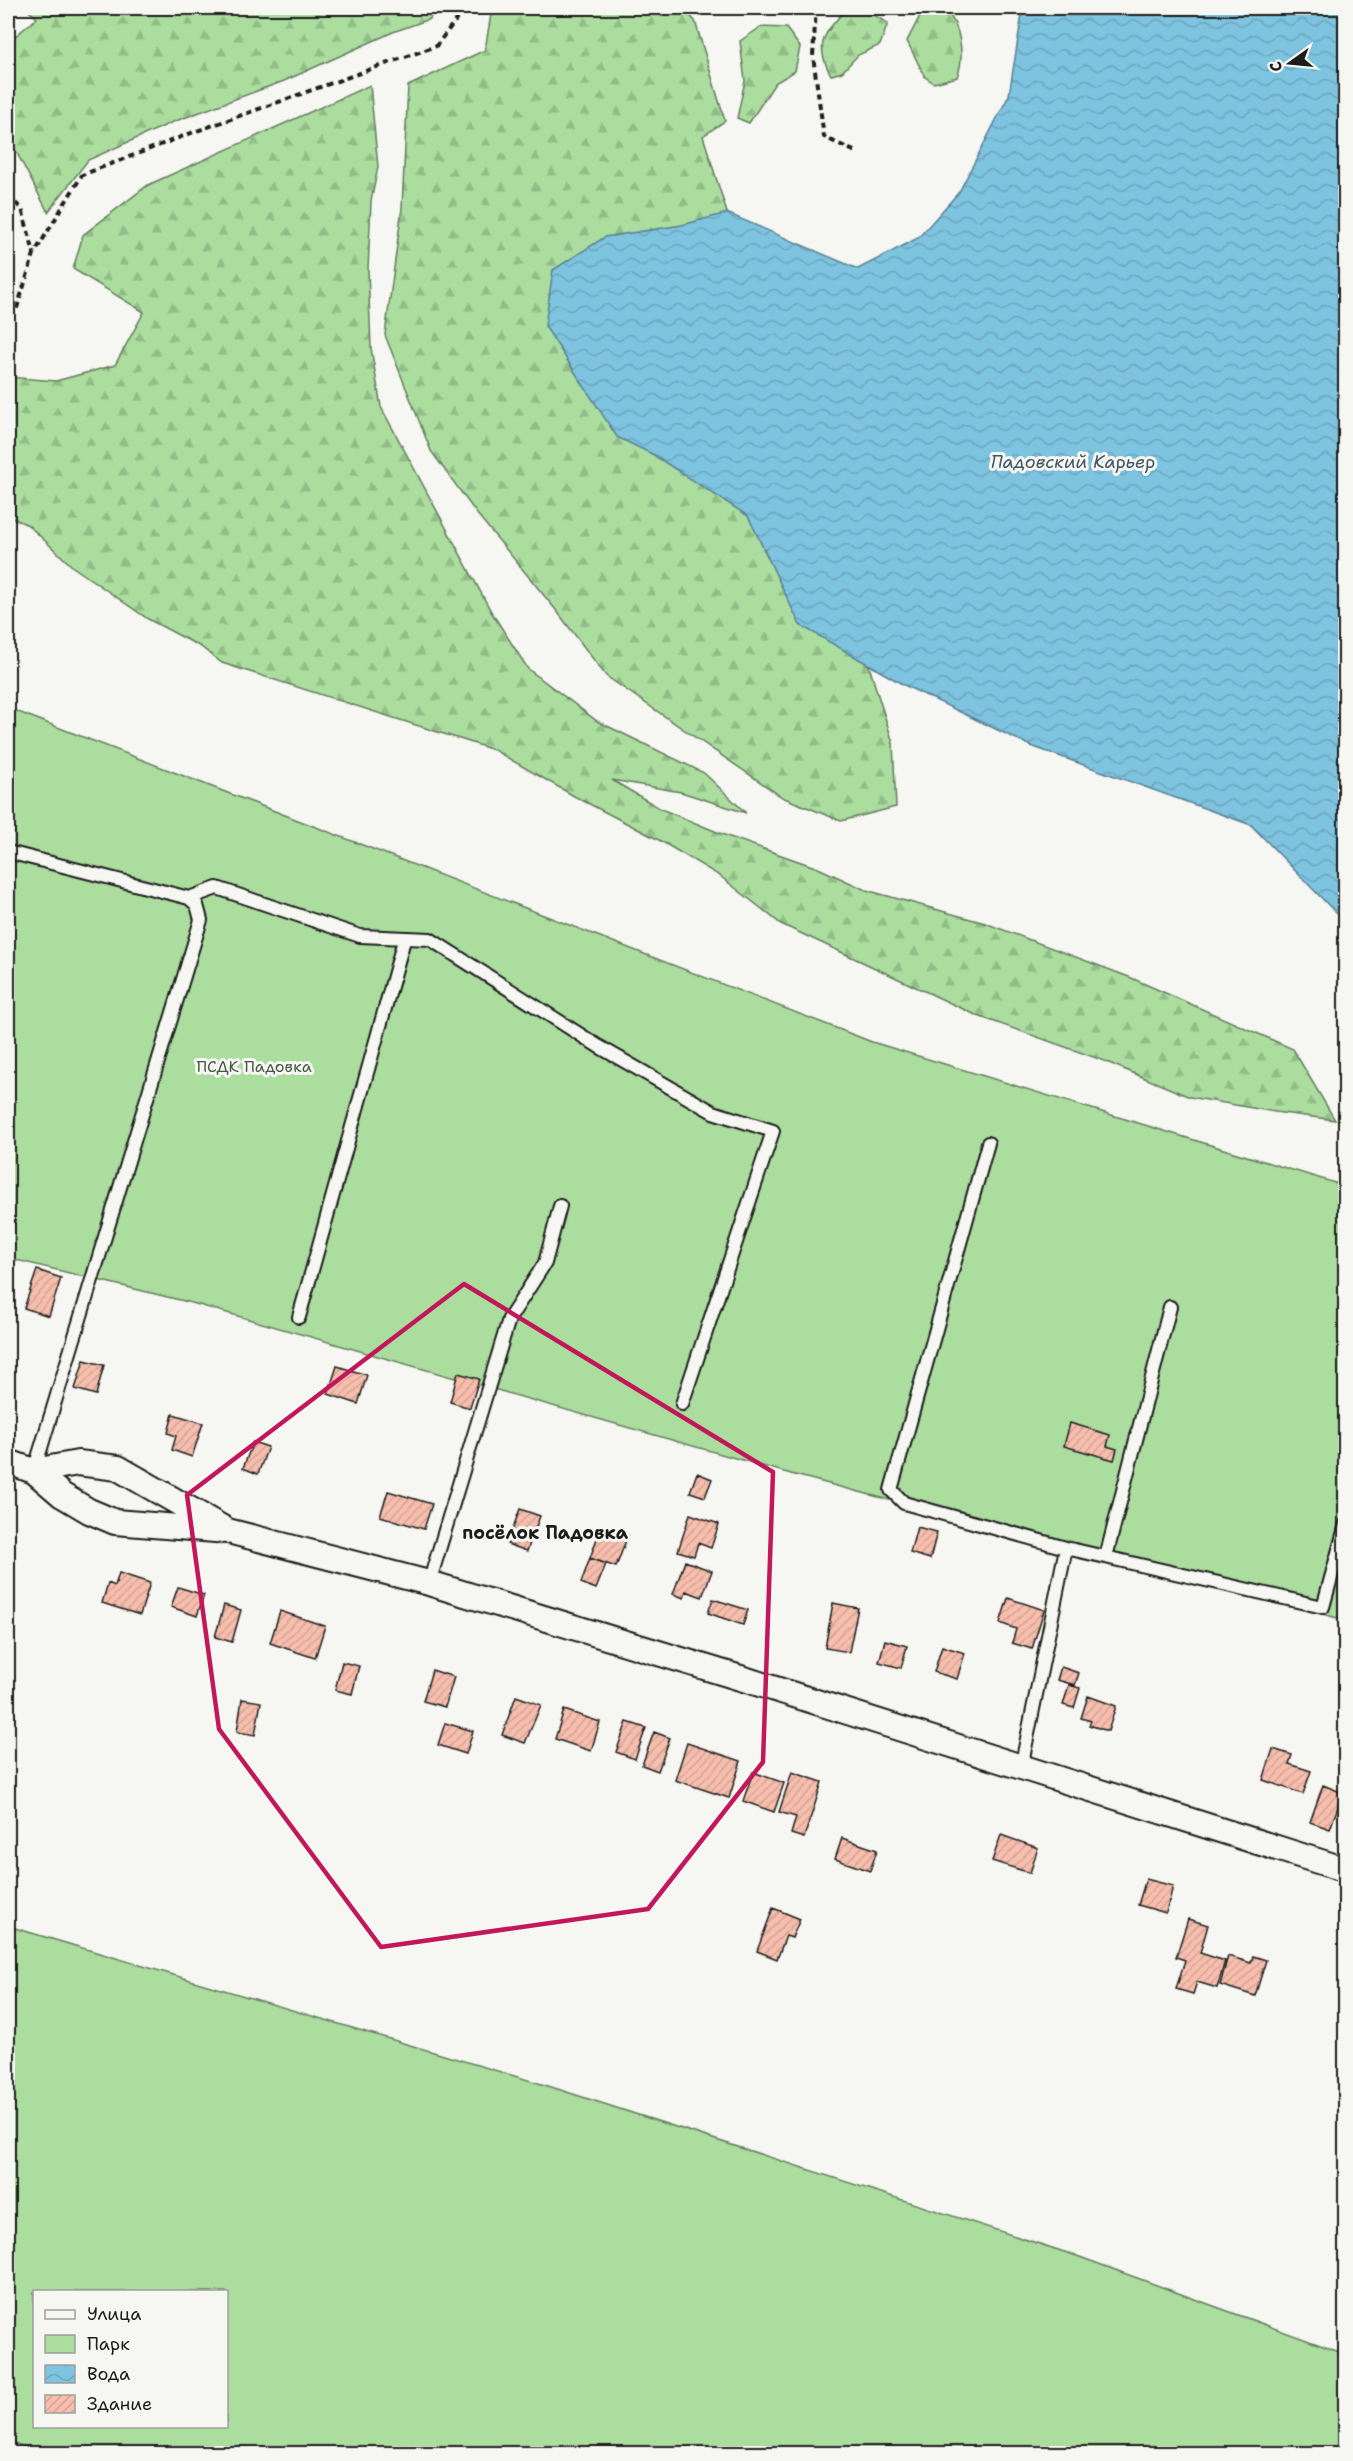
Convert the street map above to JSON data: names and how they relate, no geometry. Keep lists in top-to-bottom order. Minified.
{"districts":["посёлок Падовка"],"water":["Падовский Карьер"],"parks":["ПСДК Падовка"],"legend":["Улица","Парк","Вода","Здание"],"north":"left"}
